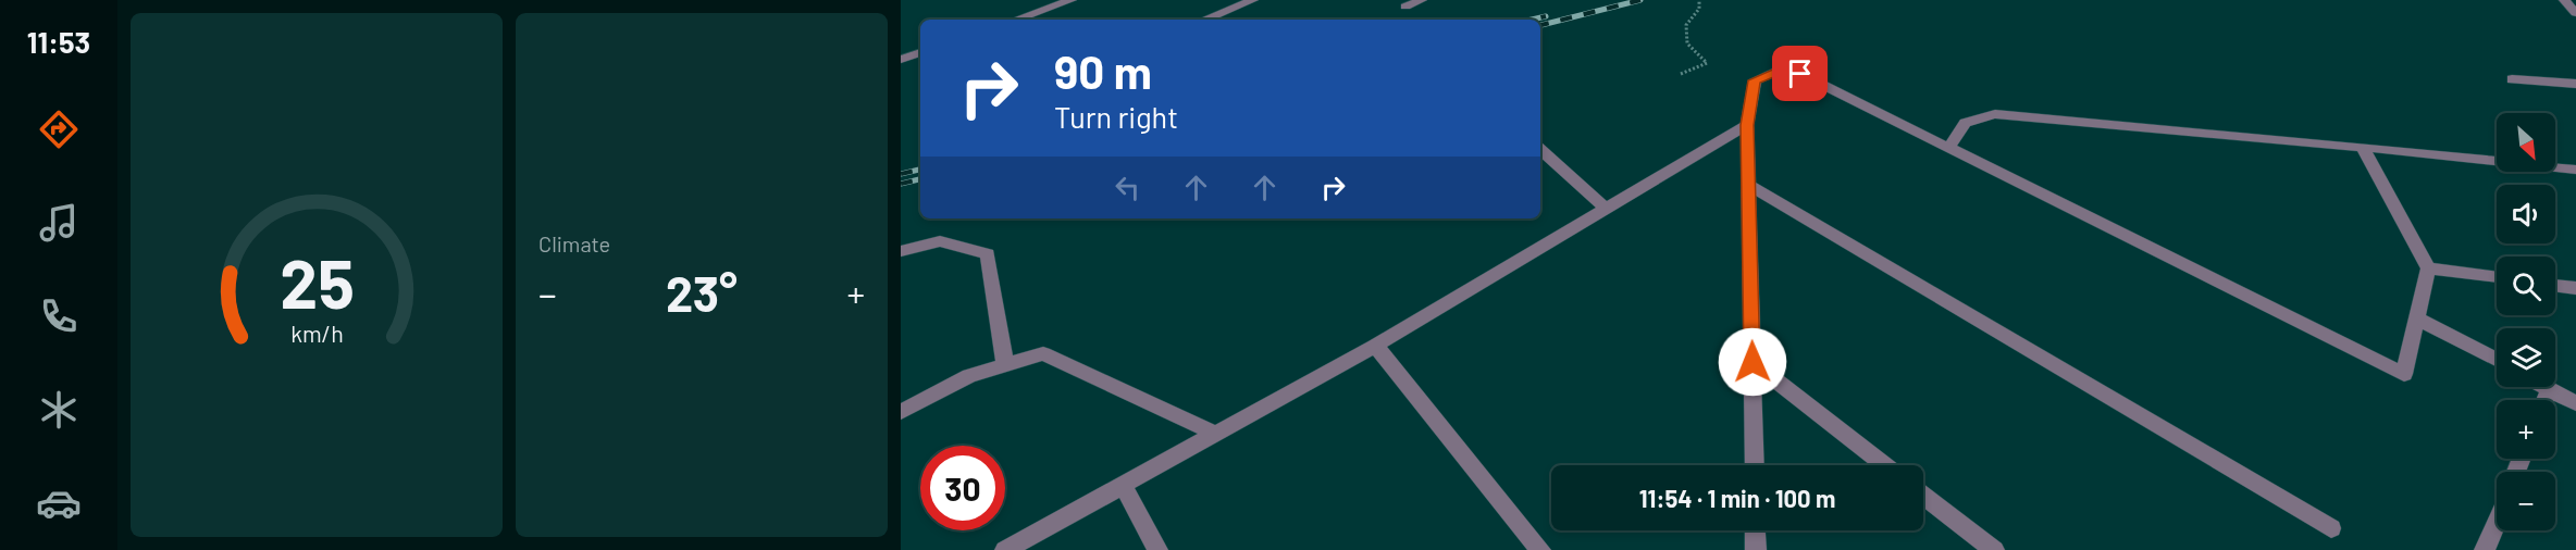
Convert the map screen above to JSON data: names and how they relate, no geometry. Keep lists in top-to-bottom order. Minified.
{"north":"bottom right","page":{"tabs":"11:53","tile":"Climate","turn":["90 m","Turn right"],"map_buttons":["+","−"],"heat":["−","23°","+"],"limit":"30","trip":"11:54 · 1 min · 100 m","gauge":["25","km/h"]}}
